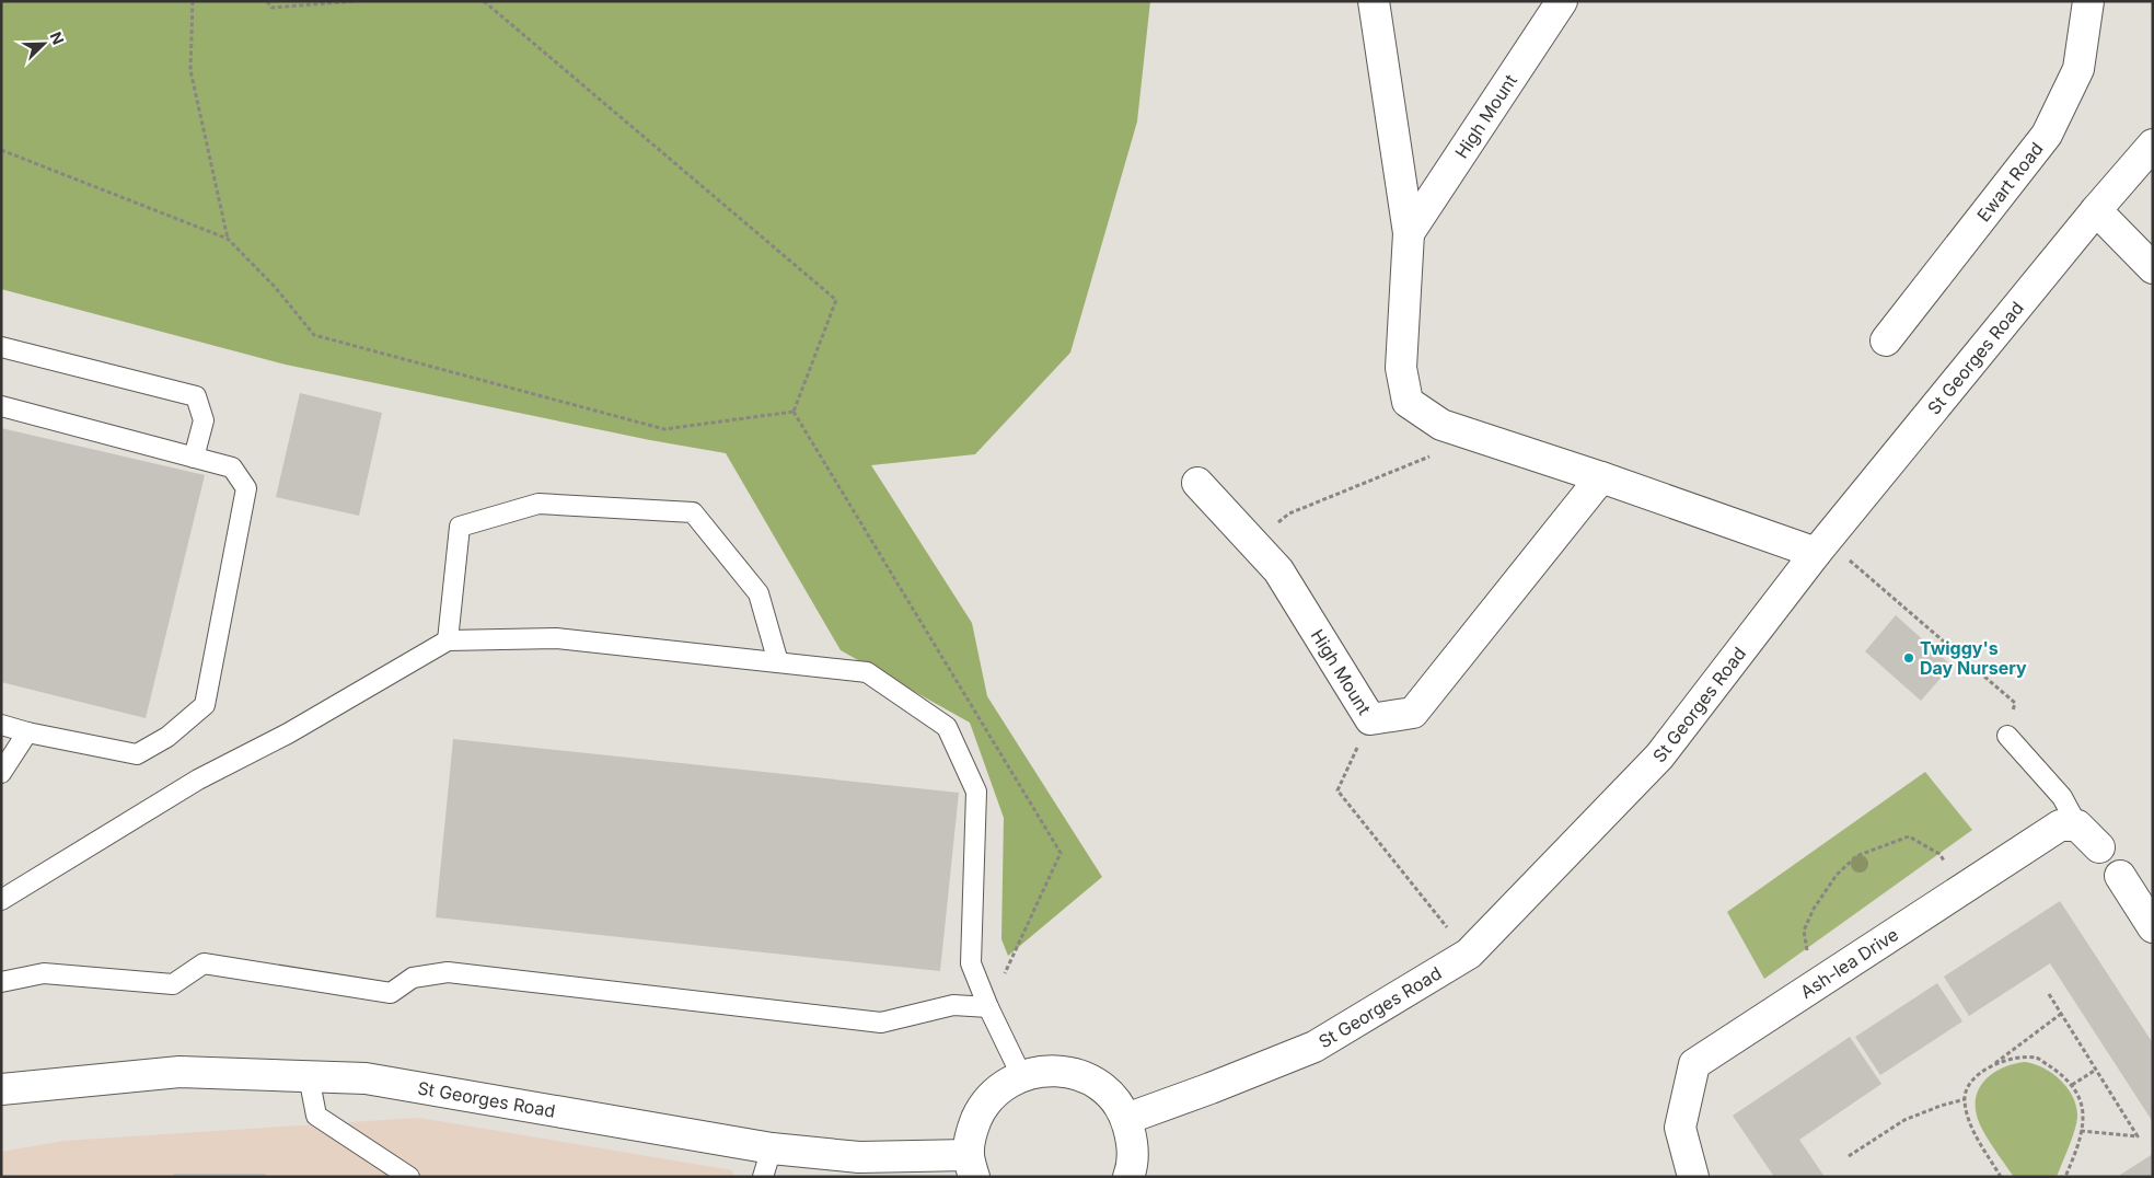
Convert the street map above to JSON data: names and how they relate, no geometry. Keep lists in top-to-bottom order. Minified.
{"streets":{"street":["High Mount","Ewart Road","St Georges Road","Ash-lea Drive"]},"crossings":[["High Mount","St Georges Road"]],"places":["Twiggy's Day Nursery"],"north":"top right"}
